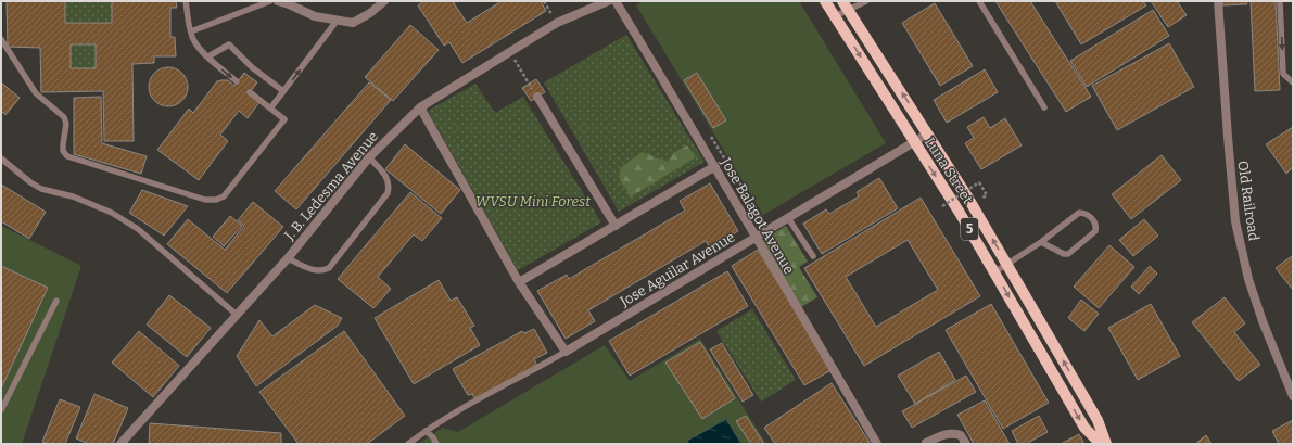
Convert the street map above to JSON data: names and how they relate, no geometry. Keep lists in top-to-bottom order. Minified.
{"streets":{"main road":["Luna Street","5"],"street":["J. B. Ledesma Avenue","Old Railroad","Jose Balagot Avenue","Jose Aguilar Avenue"]},"crossings":[["Luna Street","Jose Aguilar Avenue"],["Jose Balagot Avenue","Jose Aguilar Avenue"]],"parks":["WVSU Mini Forest"]}
